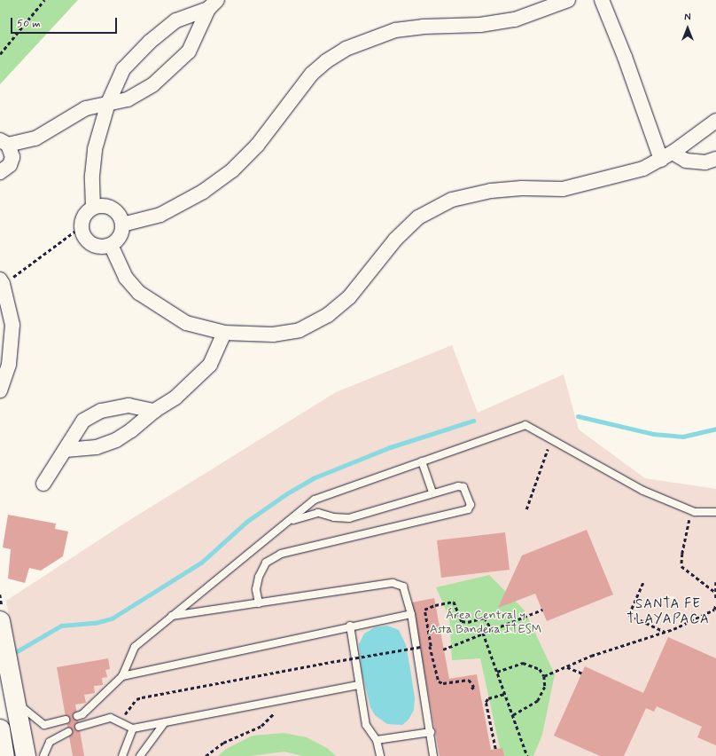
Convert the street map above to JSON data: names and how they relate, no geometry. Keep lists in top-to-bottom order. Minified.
{"districts":["SANTA FE TLAYAPACA"],"parks":["Área Central y Asta Bandera ITESM"],"scale_bar":"50 m","north":"top"}
